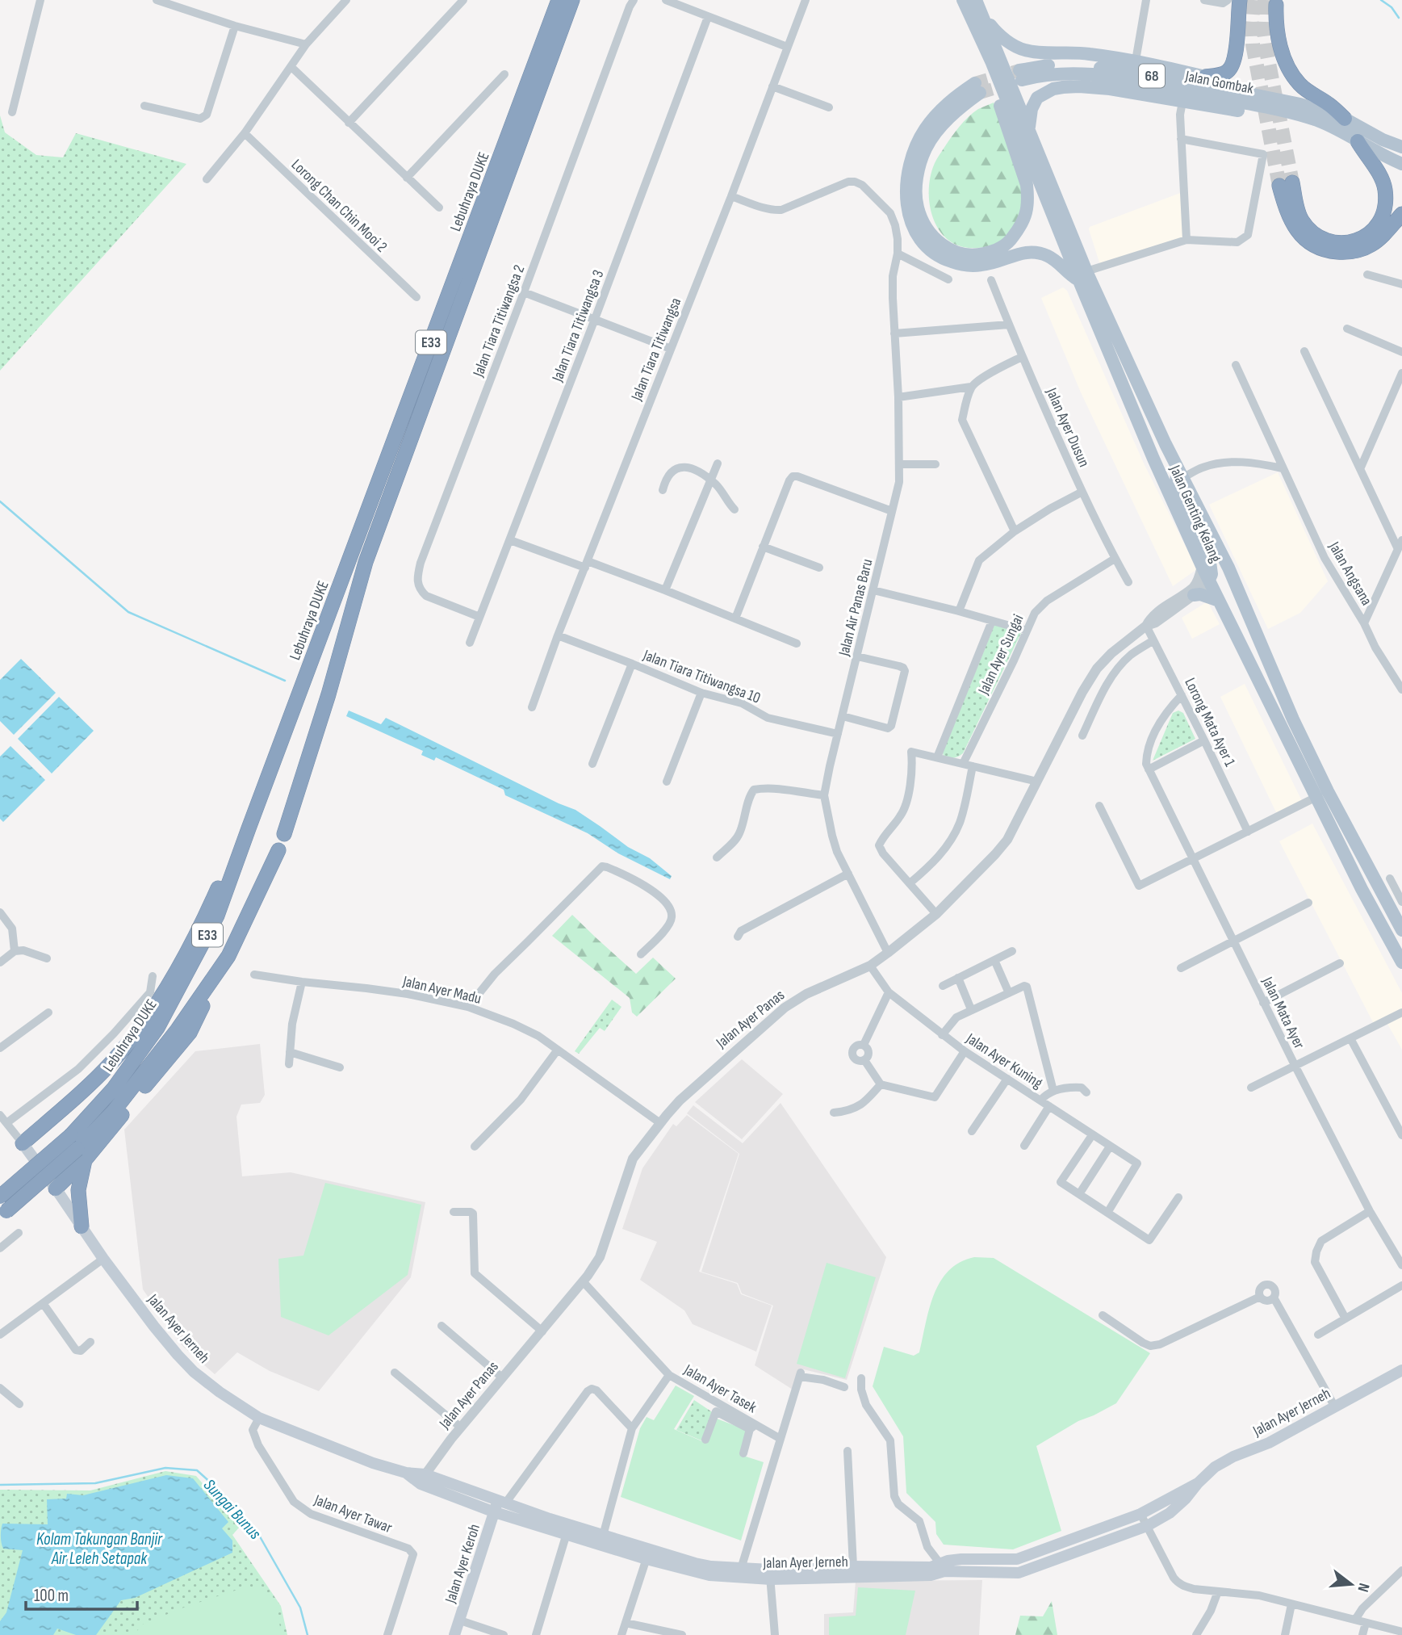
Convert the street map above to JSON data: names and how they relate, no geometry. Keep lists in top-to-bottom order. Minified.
{"streets":{"highway":["Lebuhraya DUKE","E33"],"main road":["68","Jalan Gombak","Jalan Genting Kelang","Jalan Ayer Jerneh","Jalan Ayer Keroh"],"street":["Lorong Chan Chin Mooi 2","Jalan Tiara Titiwangsa 2","Jalan Tiara Titiwangsa 3","Jalan Tiara Titiwangsa","Jalan Ayer Dusun","Jalan Angsana","Jalan Air Panas Baru","Jalan Ayer Sungai","Jalan Tiara Titiwangsa 10","Lorong Mata Ayer 1","Jalan Ayer Madu","Jalan Mata Ayer","Jalan Ayer Panas","Jalan Ayer Kuning","Jalan Ayer Tasek","Jalan Ayer Tawar"]},"crossings":[["Jalan Tiara Titiwangsa 2","Jalan Tiara Titiwangsa 3"],["Jalan Tiara Titiwangsa","Jalan Air Panas Baru"],["Jalan Tiara Titiwangsa","Jalan Tiara Titiwangsa 10"],["Jalan Ayer Dusun","Jalan Ayer Sungai"],["Jalan Genting Kelang","Jalan Ayer Panas"],["Jalan Air Panas Baru","Jalan Tiara Titiwangsa 10"],["Jalan Air Panas Baru","Jalan Ayer Panas"],["Lorong Mata Ayer 1","Jalan Ayer Panas"],["Jalan Ayer Madu","Jalan Ayer Panas"],["Jalan Ayer Panas","Jalan Ayer Kuning"],["Jalan Ayer Panas","Jalan Ayer Jerneh"],["Jalan Ayer Panas","Jalan Ayer Tasek"],["Jalan Ayer Jerneh","Jalan Ayer Tawar"],["Jalan Ayer Jerneh","Jalan Ayer Keroh"]],"water":["Sungai Bunus","Kolam Takungan Banjir Air Leleh Setapak"],"scale_bar":"100 m","north":"right"}
